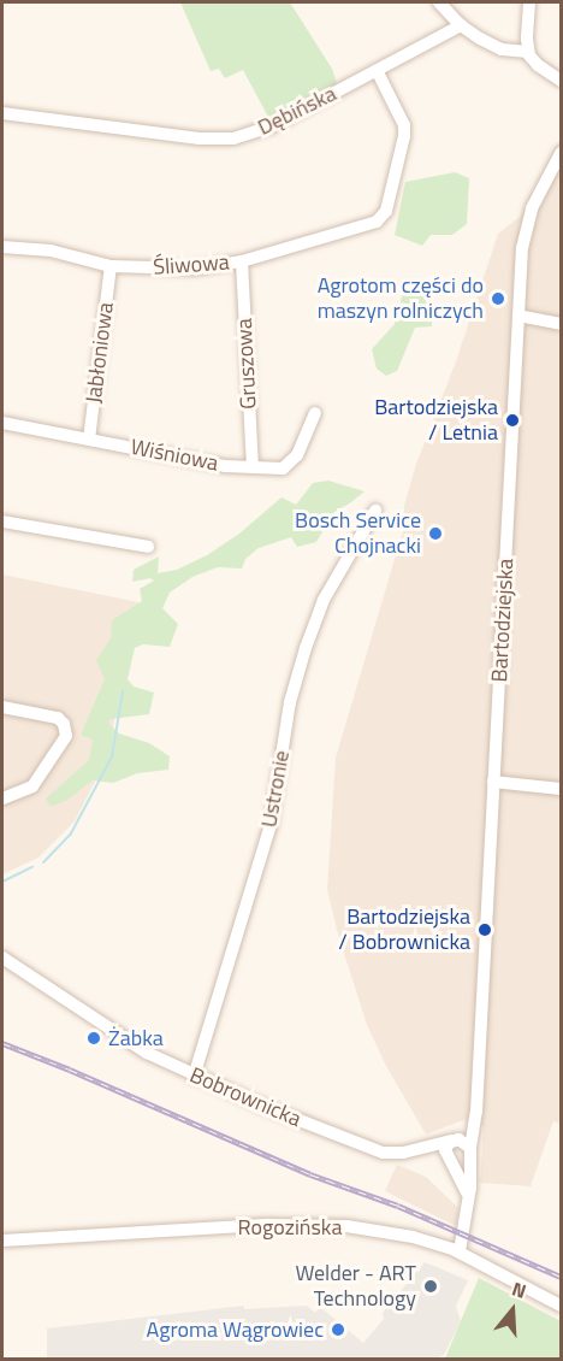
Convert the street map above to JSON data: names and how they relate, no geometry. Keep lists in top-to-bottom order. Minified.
{"streets":{"street":["Dębińska","Śliwowa","Jabłoniowa","Gruszowa","Wiśniowa","Bartodziejska","Ustronie","Bobrownicka","Rogozińska"]},"crossings":[["Dębińska","Śliwowa"],["Śliwowa","Jabłoniowa"],["Śliwowa","Gruszowa"],["Jabłoniowa","Wiśniowa"],["Gruszowa","Wiśniowa"],["Bartodziejska","Bobrownicka"],["Bartodziejska","Rogozińska"],["Ustronie","Bobrownicka"]],"places":["Agrotom części do maszyn rolniczych","Bartodziejska / Letnia","Bosch Service Chojnacki","Bartodziejska / Bobrownicka","Żabka","Welder - ART Technology","Agroma Wągrowiec"],"north":"top"}
